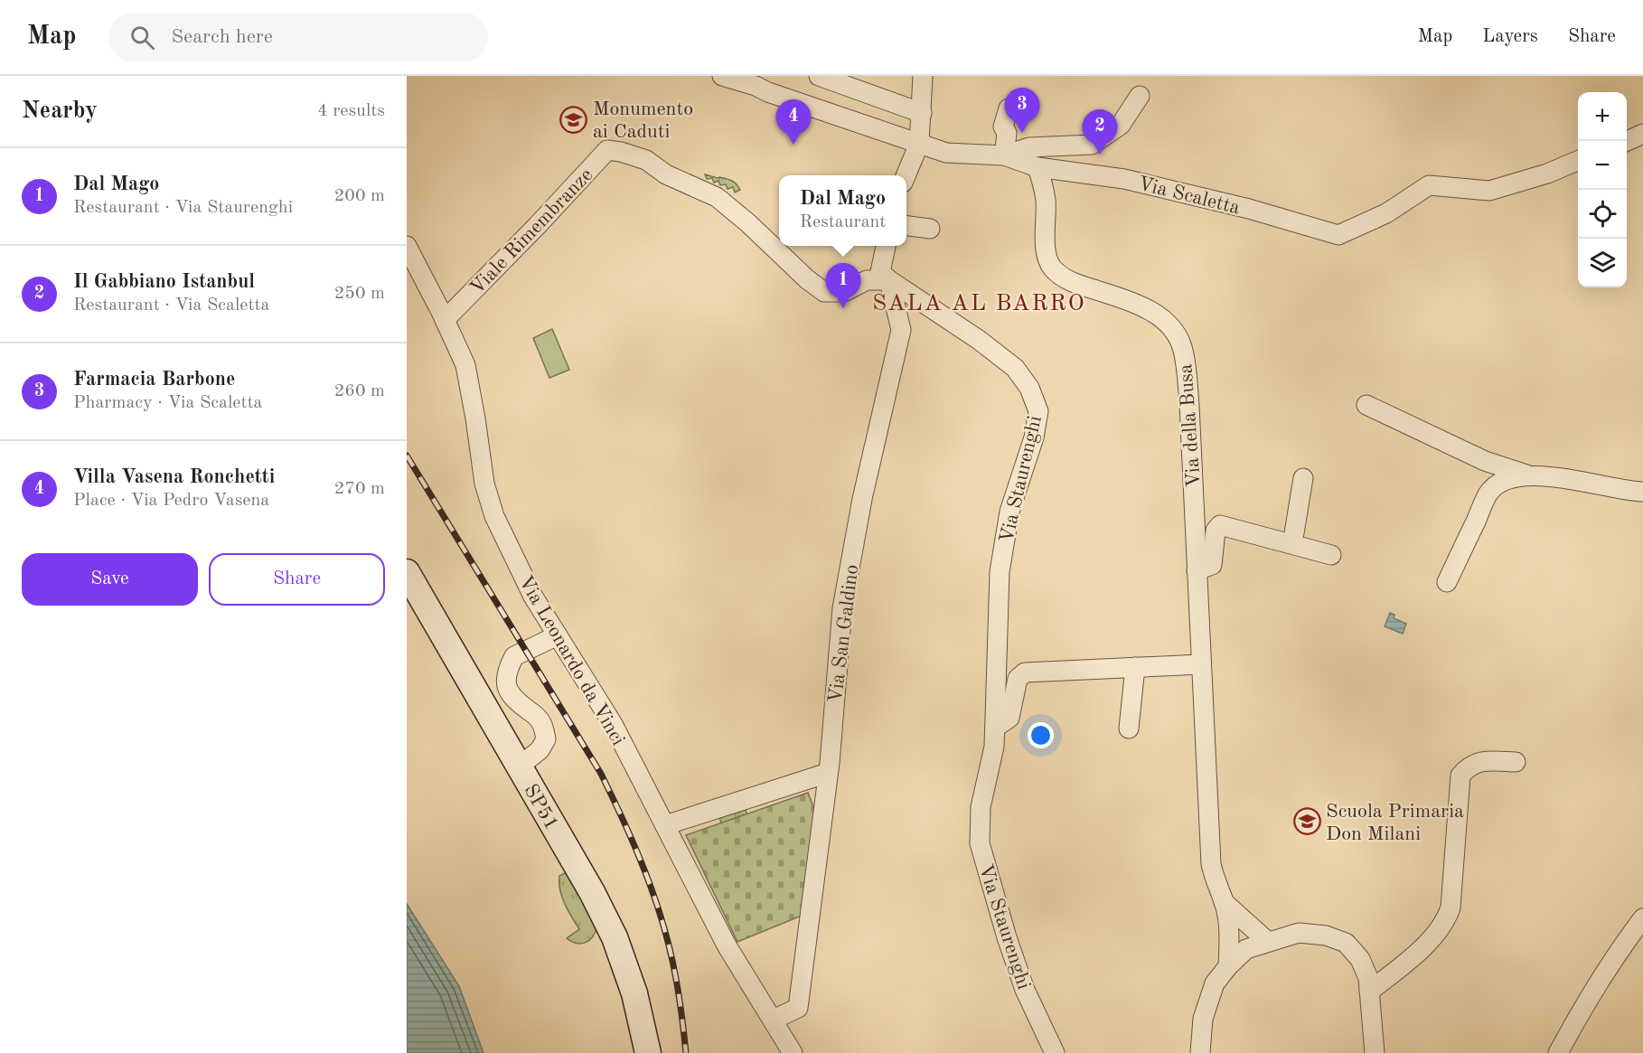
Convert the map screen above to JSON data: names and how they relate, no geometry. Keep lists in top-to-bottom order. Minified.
{"streets":{"main road":["SP51"],"street":["Via Scaletta","Viale Rimembranze","Via della Busa","Via Staurenghi","Via San Galdino","Via Leonardo da Vinci"]},"crossings":[["Via Scaletta","Via della Busa"],["Viale Rimembranze","Via Staurenghi"],["Viale Rimembranze","Via San Galdino"],["Viale Rimembranze","Via Leonardo da Vinci"],["Via Staurenghi","Via San Galdino"],["Via San Galdino","Via Leonardo da Vinci"]],"districts":["SALA AL BARRO"],"places":{"school or university":["Monumento ai Caduti","Scuola Primaria Don Milani"]},"page":{"header":"Map","search":"Search here","nav":["Map","Layers","Share"],"heading":["Nearby","4 results"],"pins":["3","4","2","1"],"map_buttons":["+","−"],"list":[{"mark":"1","name":"Dal Mago","note":"Restaurant · Via Staurenghi","value":"200 m"},{"mark":"2","name":"Il Gabbiano Istanbul","note":"Restaurant · Via Scaletta","value":"250 m"},{"mark":"3","name":"Farmacia Barbone","note":"Pharmacy · Via Scaletta","value":"260 m"},{"mark":"4","name":"Villa Vasena Ronchetti","note":"Place · Via Pedro Vasena","value":"270 m"}],"popup":["Dal Mago","Restaurant"],"buttons":["Save","Share"]}}
